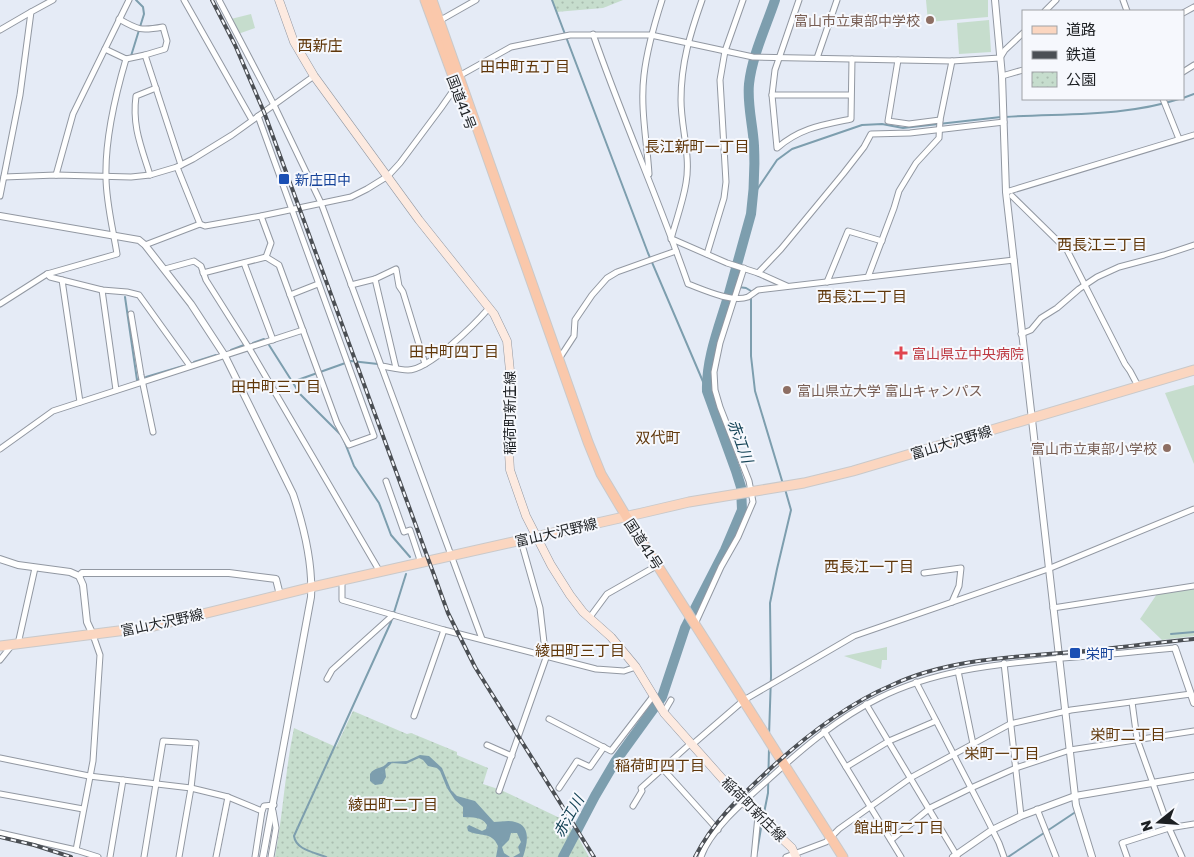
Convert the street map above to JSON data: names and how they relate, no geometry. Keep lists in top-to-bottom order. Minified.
{"streets":{"highway":["国道41号"],"main road":["稲荷町新庄線","富山大沢野線"]},"crossings":[["国道41号","富山大沢野線"],["稲荷町新庄線","富山大沢野線"]],"districts":["西新庄","田中町五丁目","長江新町一丁目","西長江三丁目","西長江二丁目","田中町四丁目","田中町三丁目","双代町","西長江一丁目","綾田町三丁目","栄町二丁目","栄町一丁目","稲荷町四丁目","綾田町二丁目","館出町二丁目"],"water":["赤江川"],"places":{"other":["富山市立東部中学校","富山県立大学 富山キャンパス","富山市立東部小学校"],"transit":["新庄田中","栄町"],"health":["富山県立中央病院"]},"legend":["道路","鉄道","公園"],"north":"left"}
